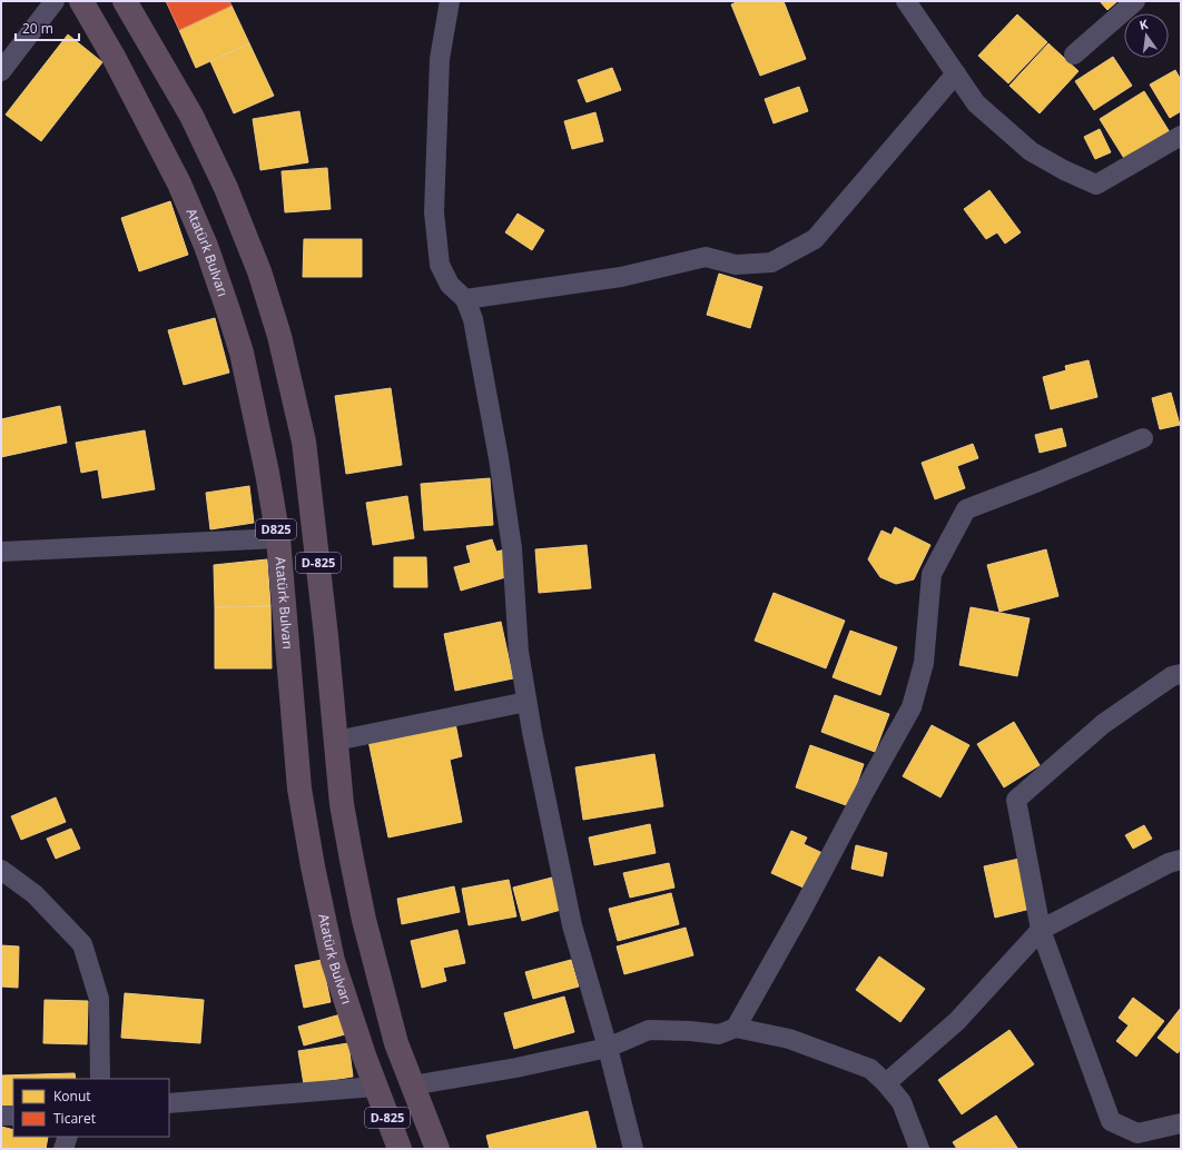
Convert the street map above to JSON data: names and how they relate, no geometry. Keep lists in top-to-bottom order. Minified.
{"streets":{"highway":["Atatürk Bulvarı","D825","D-825"]},"legend":["Konut","Ticaret"],"scale_bar":"20 m","north":"top"}
